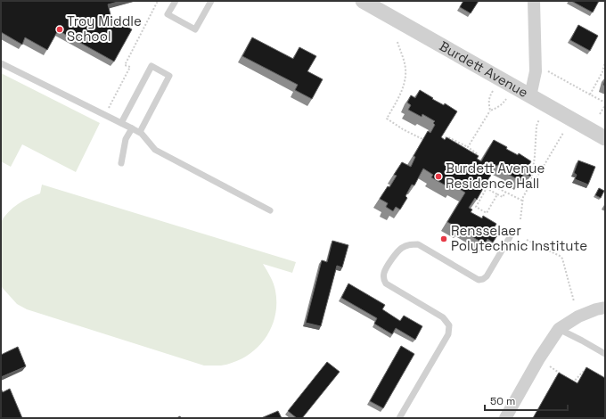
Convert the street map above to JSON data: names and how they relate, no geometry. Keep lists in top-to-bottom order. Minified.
{"streets":{"street":["Burdett Avenue"]},"places":["Troy Middle School","Burdett Avenue Residence Hall","Rensselaer Polytechnic Institute"],"scale_bar":"50 m"}
